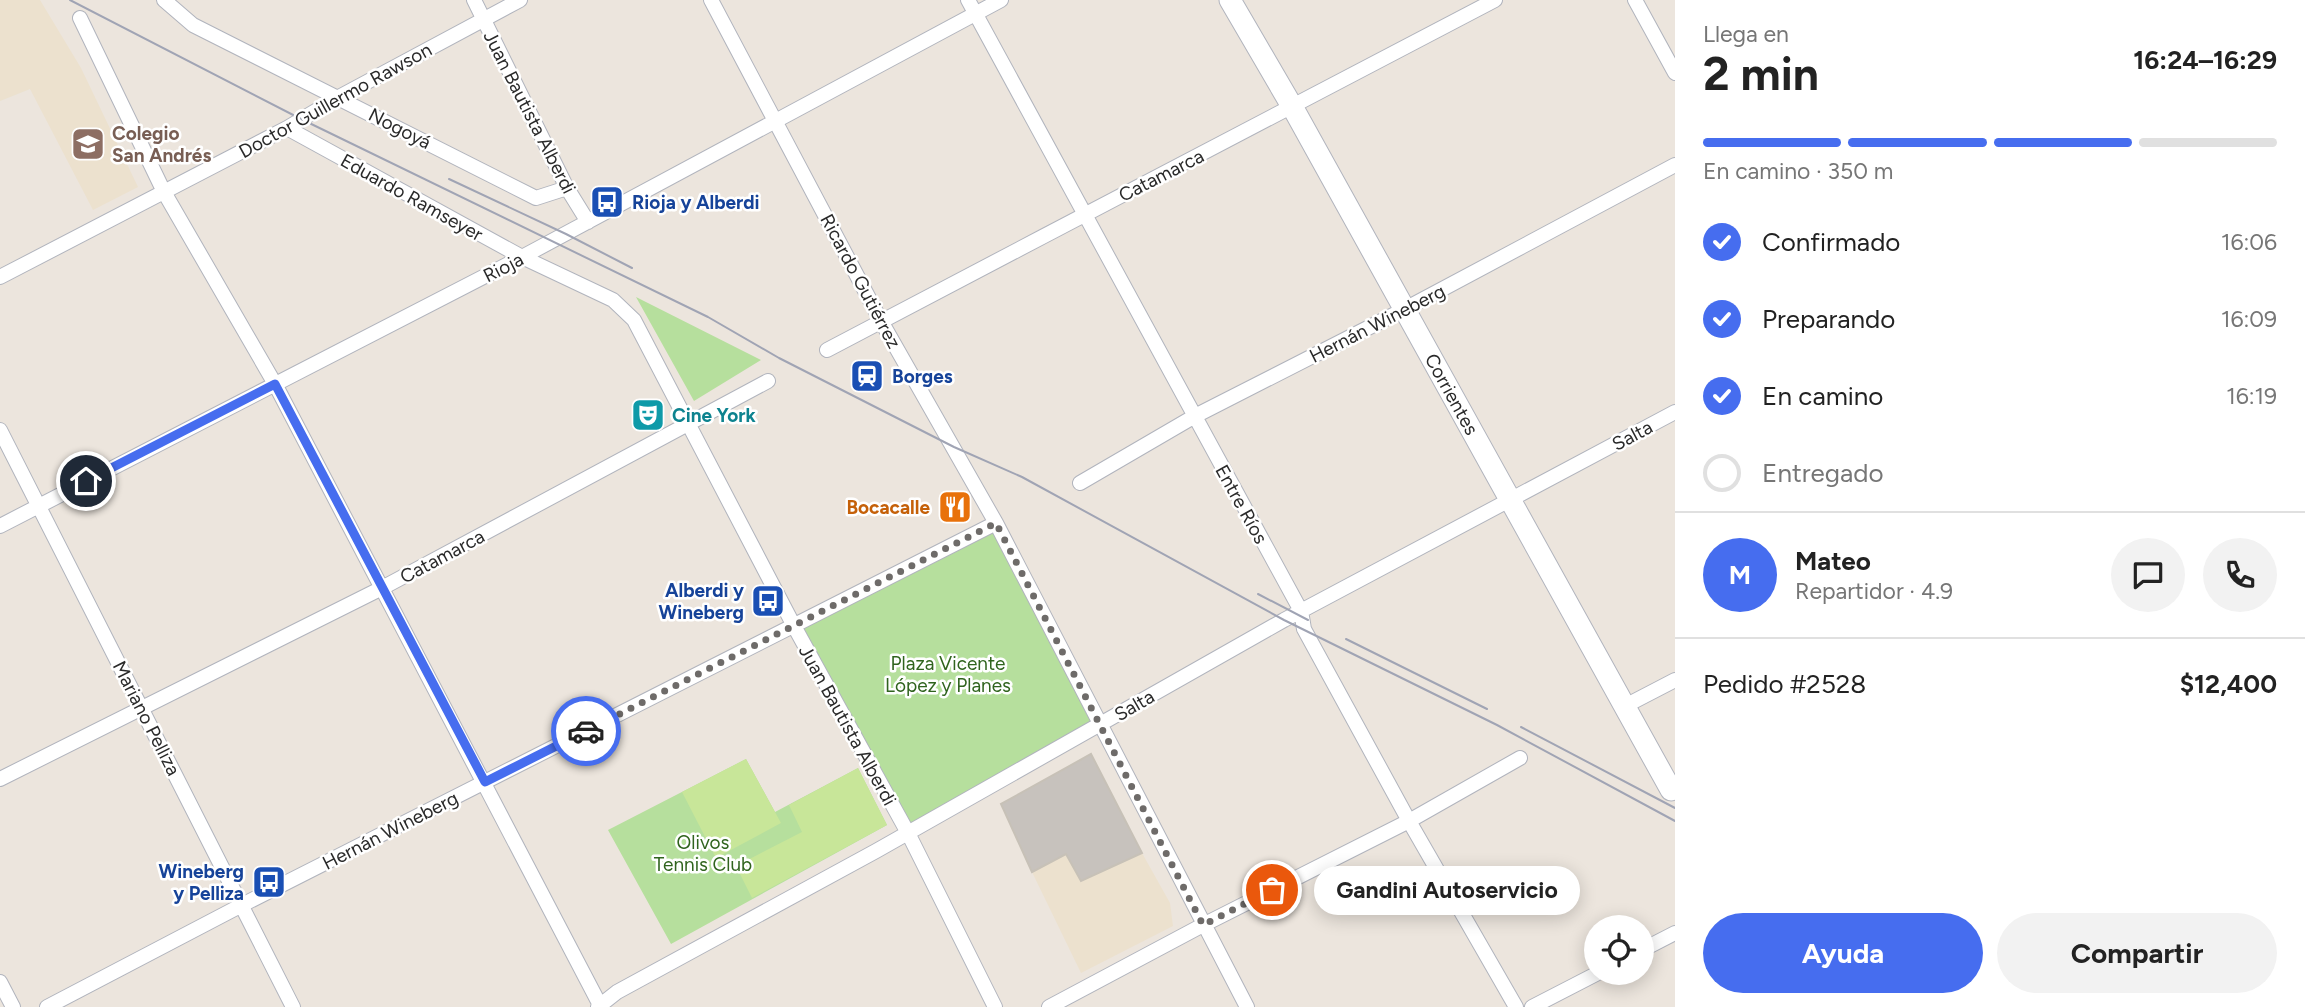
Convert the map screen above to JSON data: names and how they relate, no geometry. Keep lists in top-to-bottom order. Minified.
{"streets":{"street":["Doctor Guillermo Rawson","Juan Bautista Alberdi","Nogoyá","Catamarca","Eduardo Ramseyer","Rioja","Ricardo Gutiérrez","Hernán Wineberg","Corrientes","Salta","Entre Ríos","Mariano Pelliza"]},"crossings":[["Doctor Guillermo Rawson","Juan Bautista Alberdi"],["Doctor Guillermo Rawson","Nogoyá"],["Doctor Guillermo Rawson","Eduardo Ramseyer"],["Juan Bautista Alberdi","Nogoyá"],["Juan Bautista Alberdi","Catamarca"],["Juan Bautista Alberdi","Eduardo Ramseyer"],["Juan Bautista Alberdi","Rioja"],["Juan Bautista Alberdi","Hernán Wineberg"],["Juan Bautista Alberdi","Salta"],["Catamarca","Ricardo Gutiérrez"],["Catamarca","Corrientes"],["Catamarca","Entre Ríos"],["Catamarca","Mariano Pelliza"],["Eduardo Ramseyer","Rioja"],["Rioja","Ricardo Gutiérrez"],["Rioja","Entre Ríos"],["Rioja","Mariano Pelliza"],["Ricardo Gutiérrez","Hernán Wineberg"],["Ricardo Gutiérrez","Salta"],["Hernán Wineberg","Corrientes"],["Hernán Wineberg","Entre Ríos"],["Hernán Wineberg","Mariano Pelliza"],["Corrientes","Salta"],["Salta","Entre Ríos"]],"parks":["Plaza Vicente López y Planes","Olivos Tennis Club"],"places":{"school or university":["Colegio San Andrés"],"bus stop":["Rioja y Alberdi","Alberdi y Wineberg","Wineberg y Pelliza"],"station":["Borges"],"theatre":["Cine York"],"restaurant":["Bocacalle"],"other":["Gandini Autoservicio"]},"page":{"heading":["2 min","Llega en","16:24–16:29"],"panel":["Mateo","Repartidor · 4.9","Pedido #2528","$12,400"],"bar":"En camino · 350 m","list":[["Confirmado","16:06"],["Preparando","16:09"],["En camino","16:19"],"Entregado"],"round":"M","bubble":"Gandini Autoservicio","buttons":["Ayuda","Compartir"]}}
